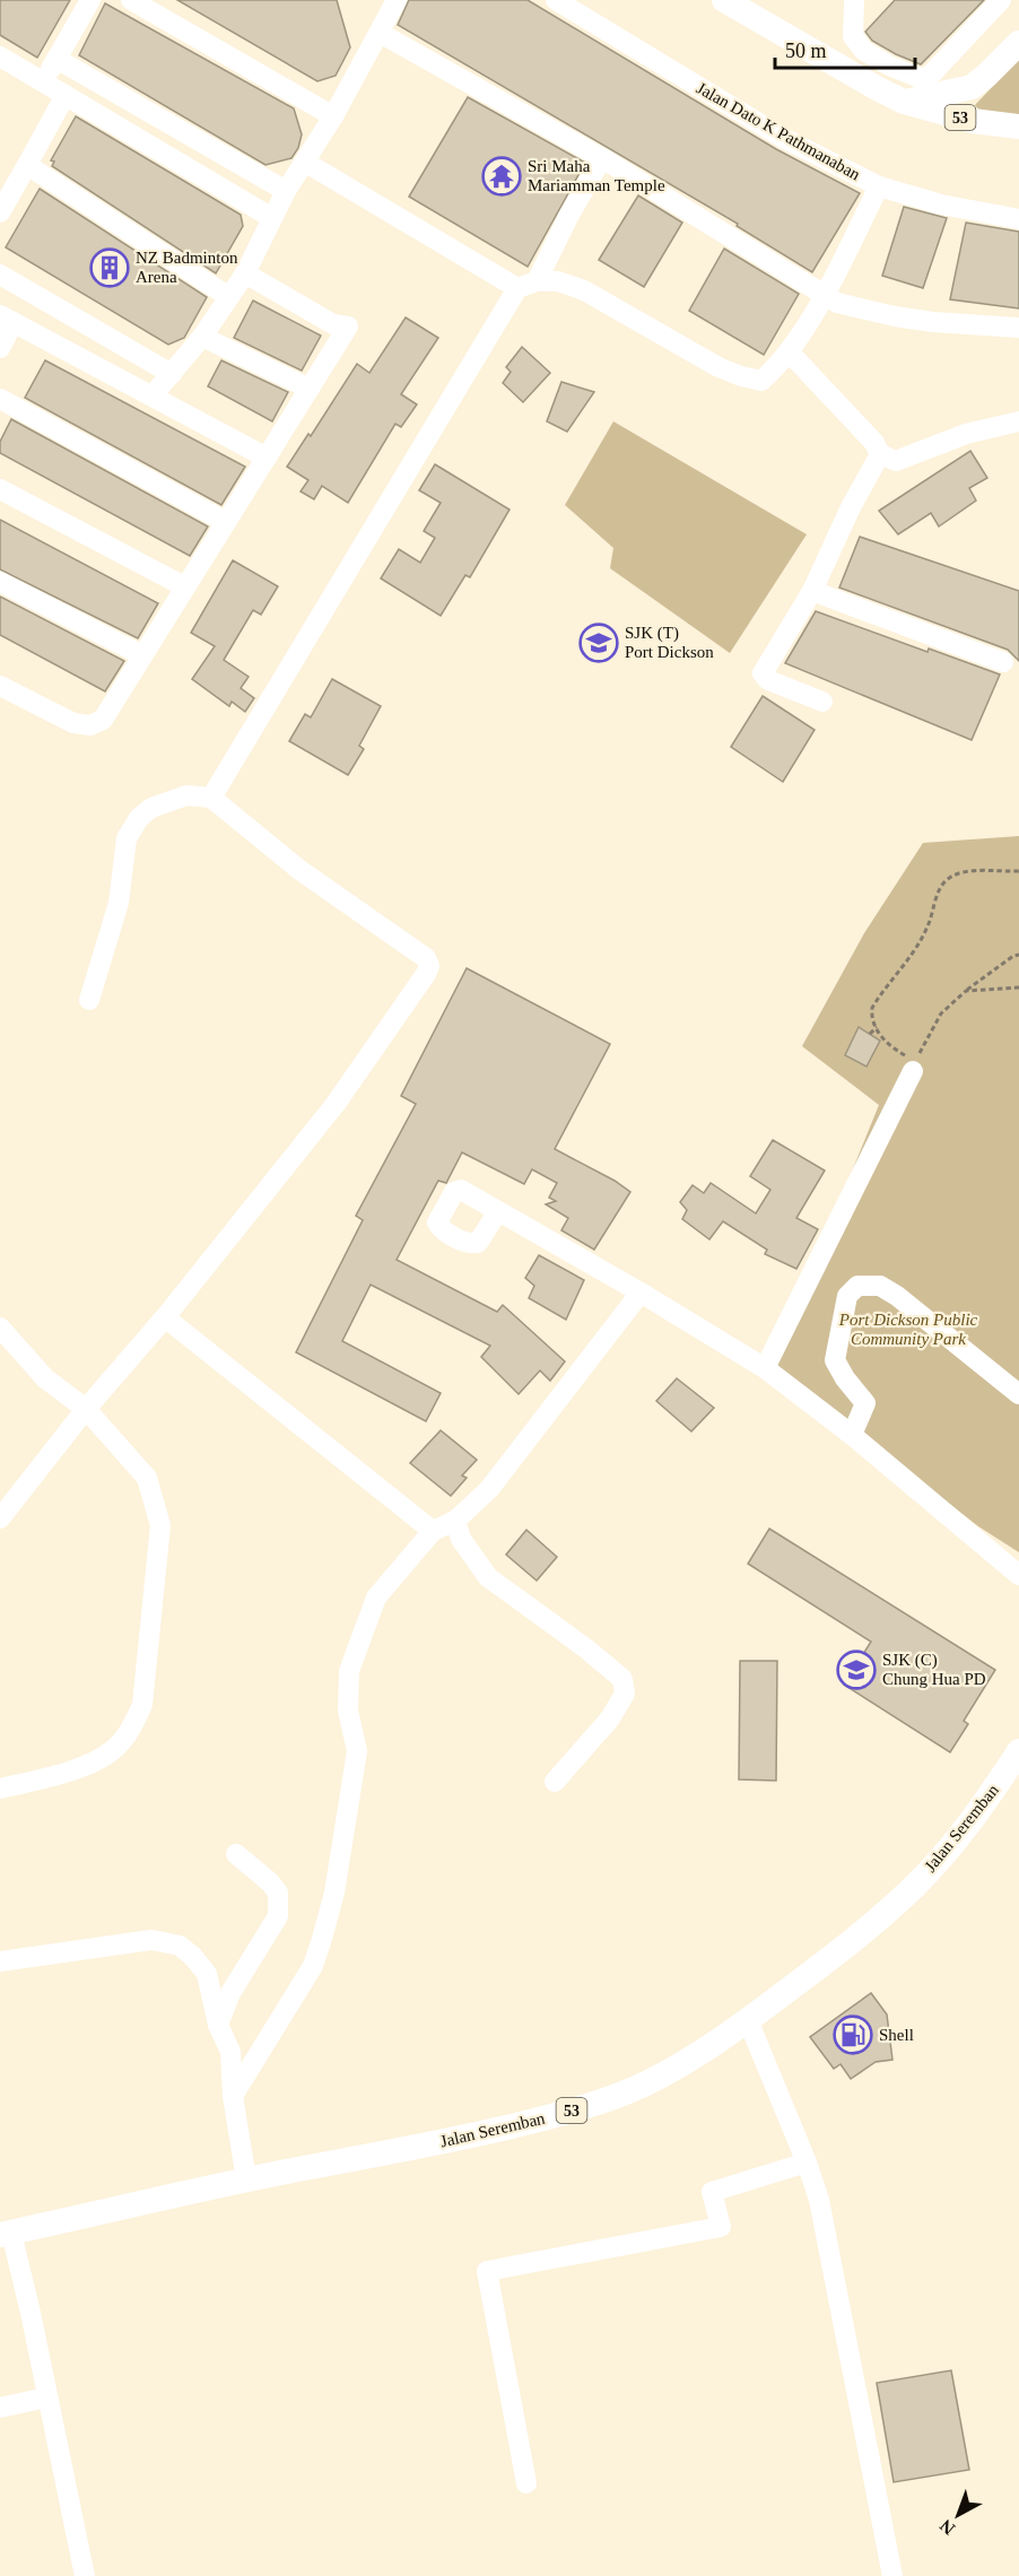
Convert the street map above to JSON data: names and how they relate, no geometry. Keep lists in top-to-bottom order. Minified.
{"streets":{"main road":["53","Jalan Seremban"],"street":["Jalan Dato K Pathmanaban"]},"parks":["Port Dickson Public Community Park"],"places":{"temple":["Sri Maha Mariamman Temple"],"building":["NZ Badminton Arena"],"school or university":["SJK (T) Port Dickson","SJK (C) Chung Hua PD"],"fuel station":["Shell"]},"scale_bar":"50 m","north":"bottom left"}
